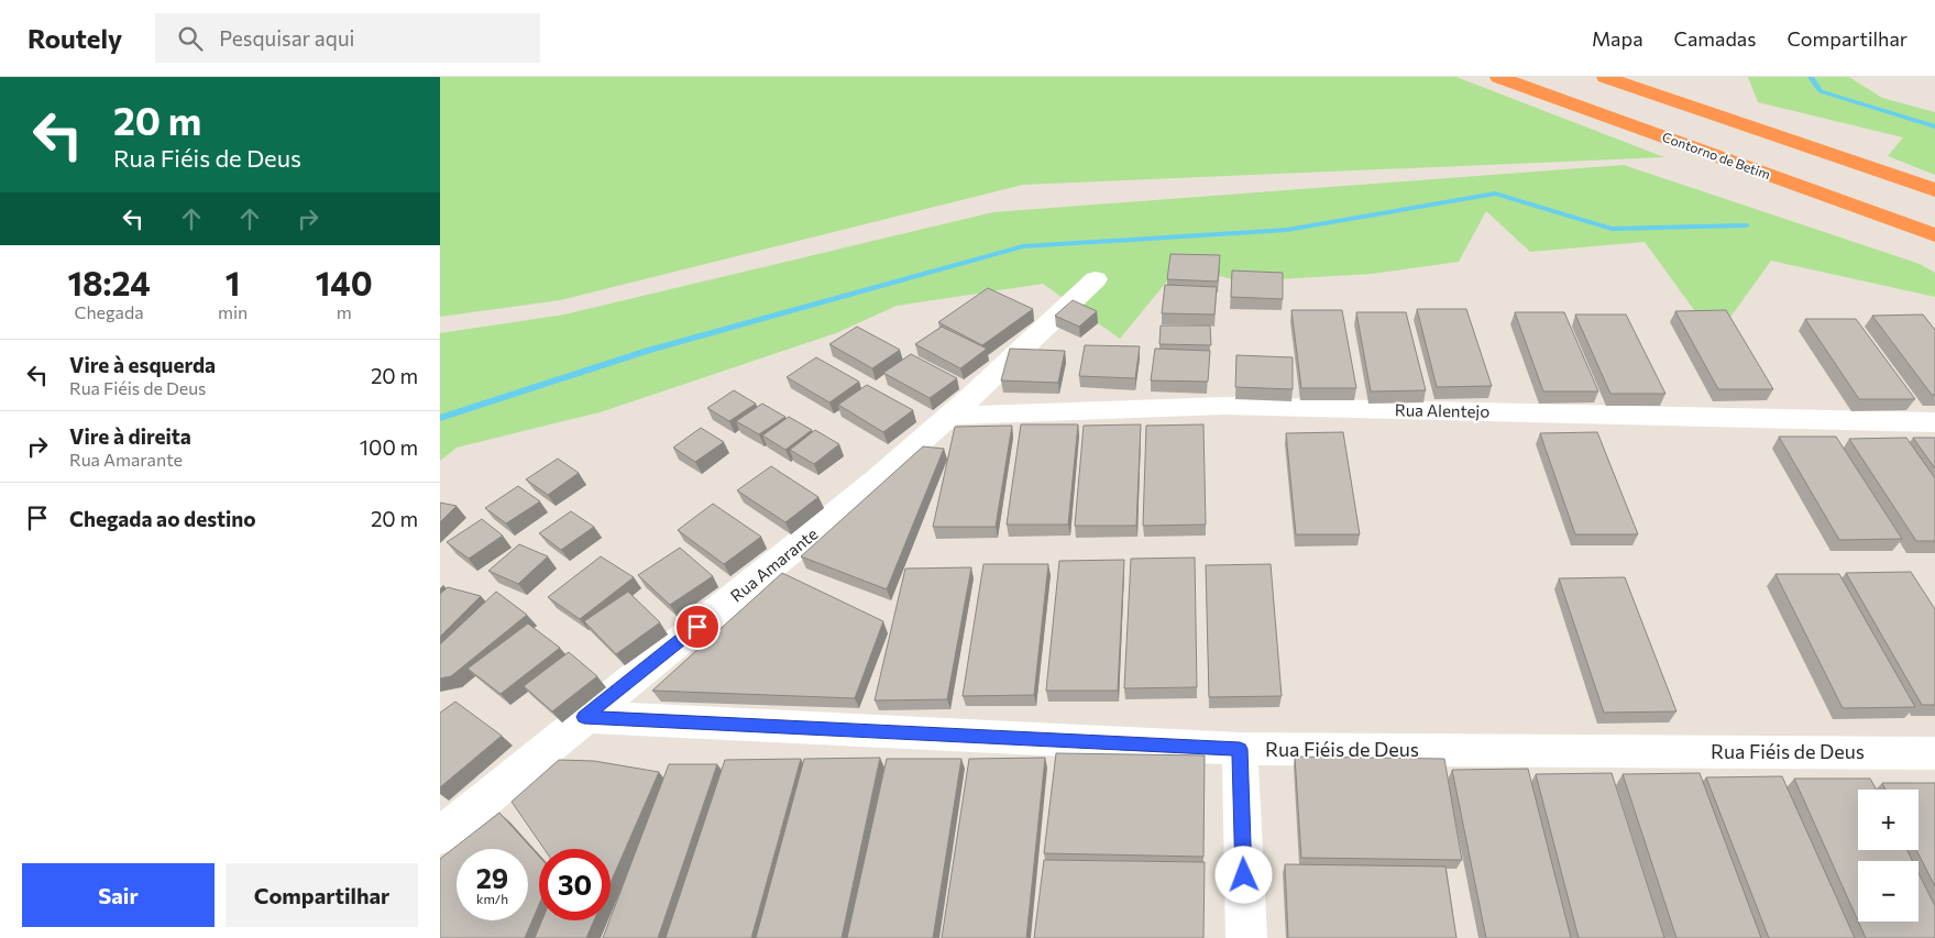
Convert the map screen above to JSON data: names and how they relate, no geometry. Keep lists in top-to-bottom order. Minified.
{"streets":{"highway":["Contorno de Betim"],"street":["Rua Alentejo","Rua Amarante","Rua Fiéis de Deus"]},"crossings":[["Rua Alentejo","Rua Amarante"],["Rua Amarante","Rua Fiéis de Deus"]],"page":{"header":"Routely","search":"Pesquisar aqui","nav":["Mapa","Camadas","Compartilhar"],"turn":["20 m","Rua Fiéis de Deus"],"eta":["18:24","Chegada","1","min","140","m"],"list":[{"name":"Vire à esquerda","note":"Rua Fiéis de Deus","value":"20 m"},{"name":"Vire à direita","note":"Rua Amarante","value":"100 m"},{"name":"Chegada ao destino","value":"20 m"}],"map_buttons":["+","−"],"speed":"29 km/h","limit":"30","buttons":["Sair","Compartilhar"]}}
